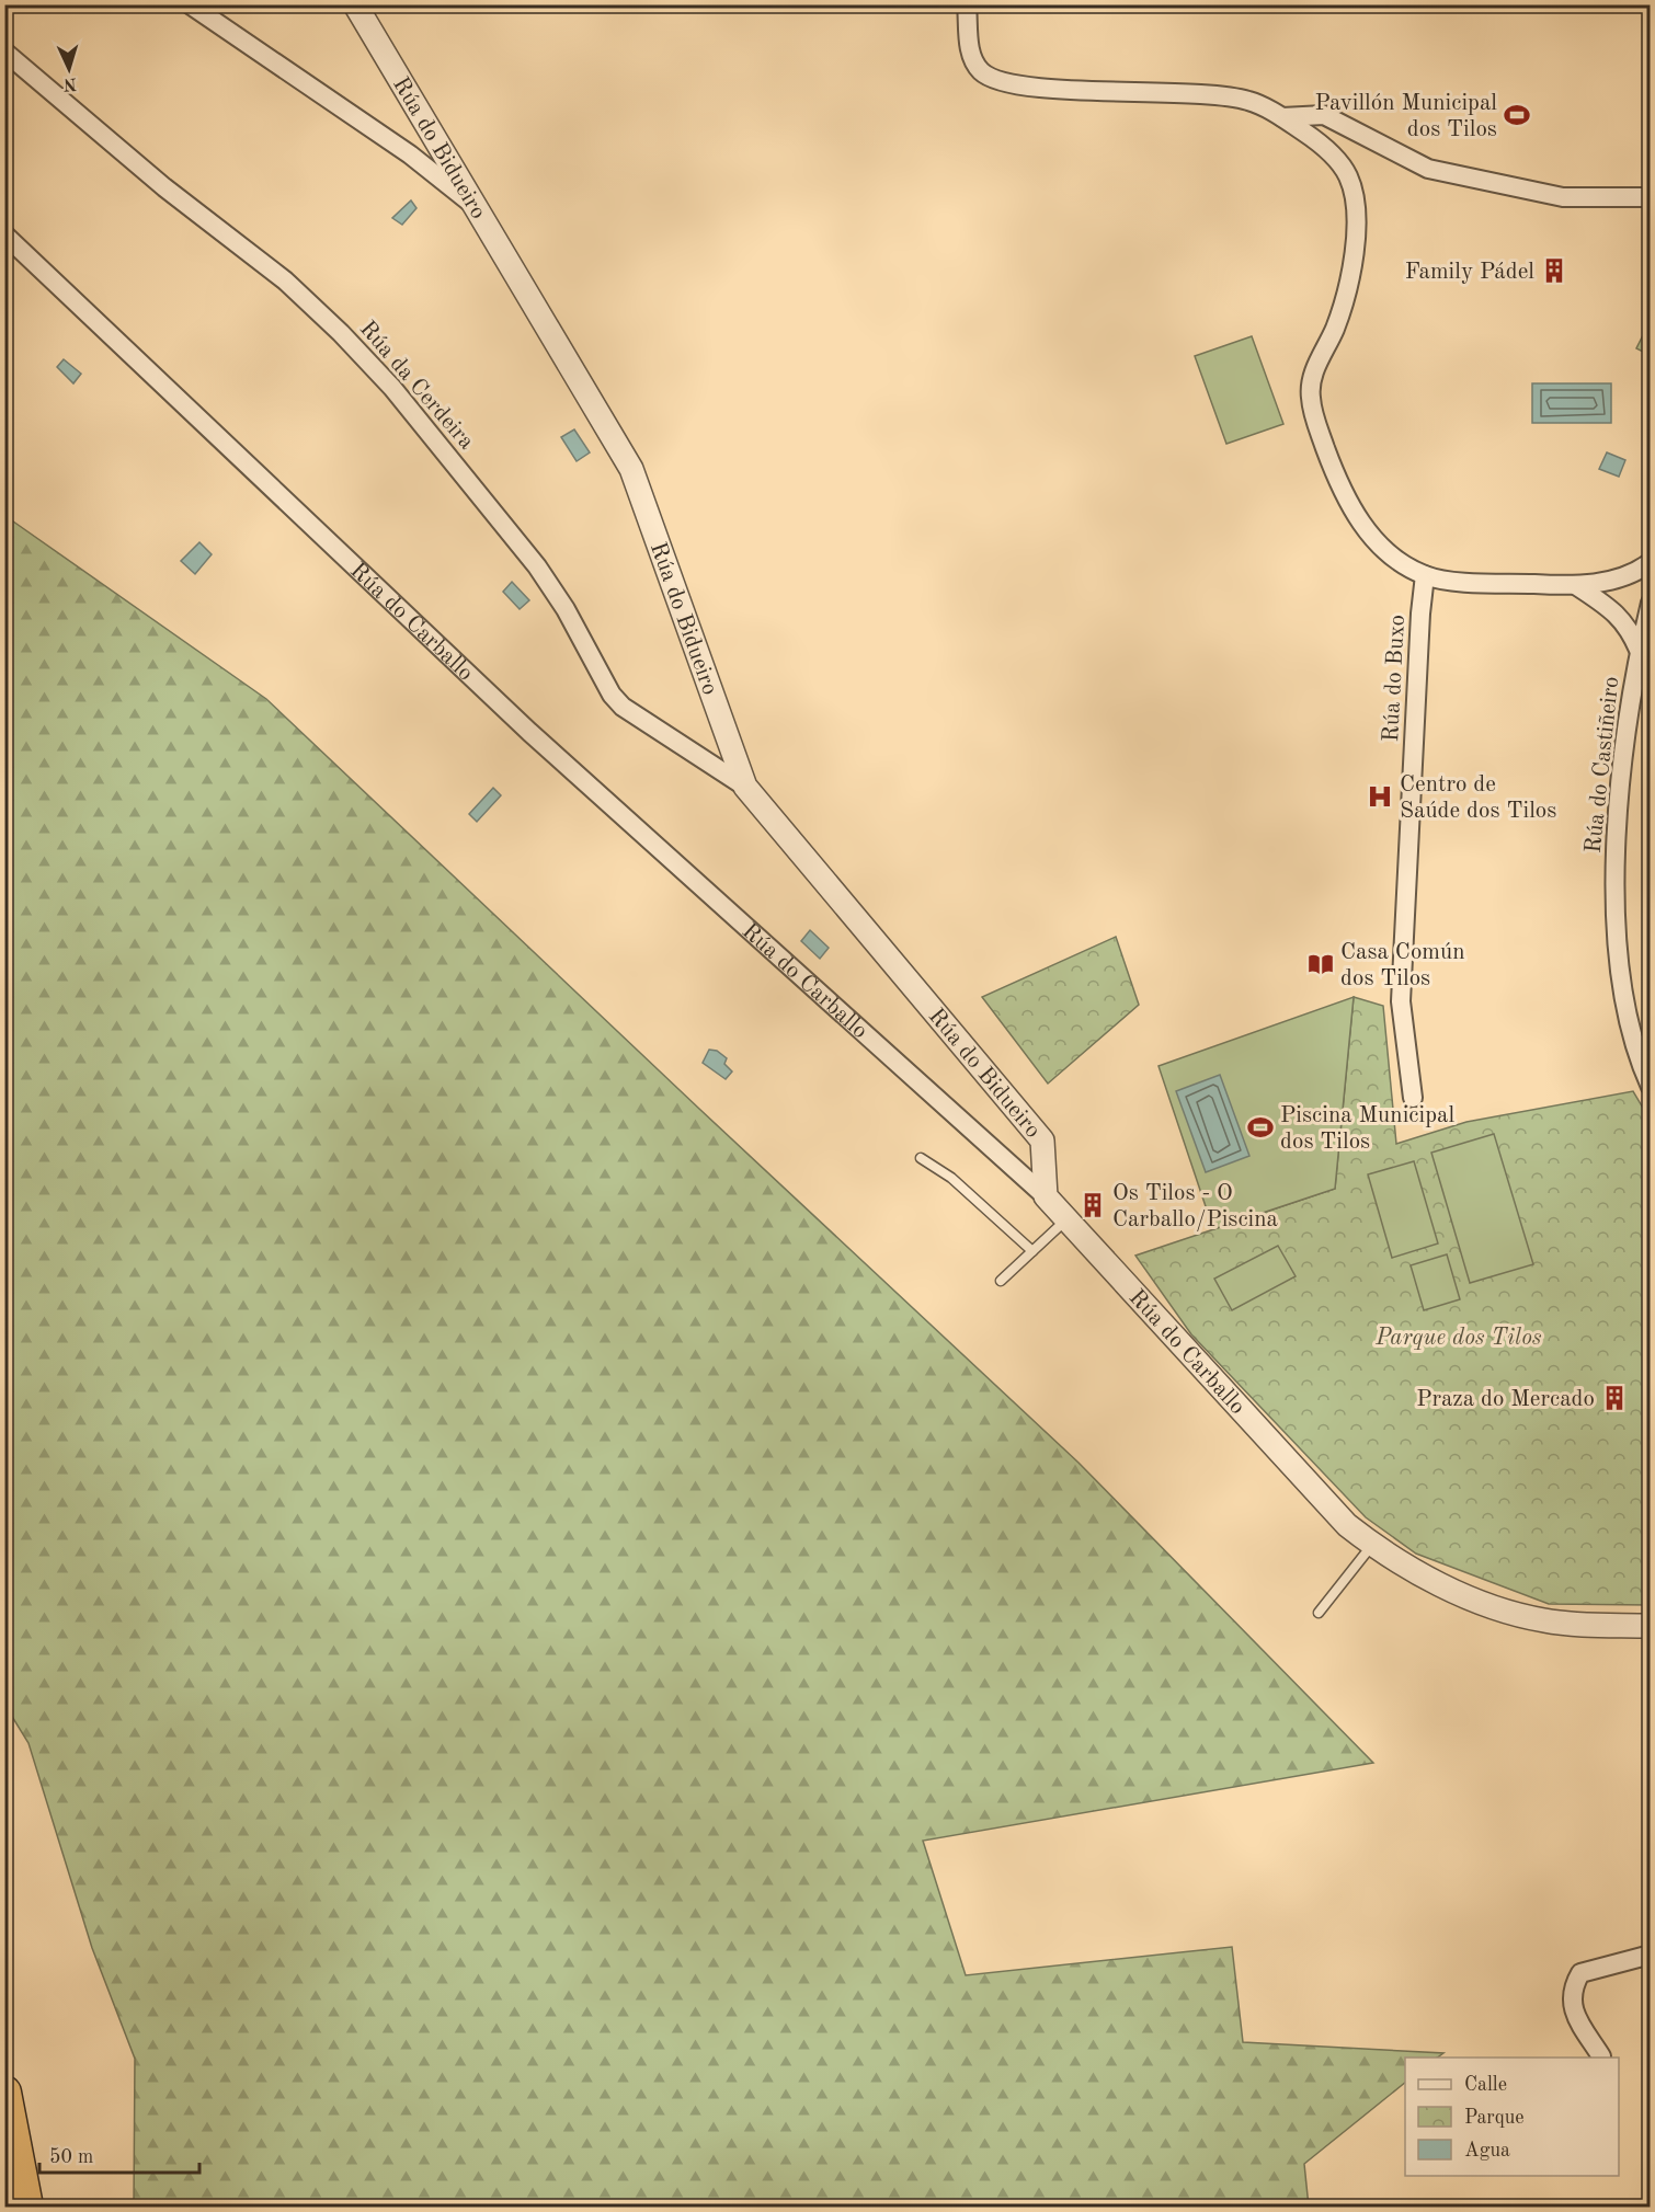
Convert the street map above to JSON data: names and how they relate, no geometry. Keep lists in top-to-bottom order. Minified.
{"streets":{"street":["Rúa do Bidueiro","Rúa da Cerdeira","Rúa do Carballo","Rúa do Buxo","Rúa do Castiñeiro"]},"crossings":[["Rúa do Bidueiro","Rúa da Cerdeira"],["Rúa do Bidueiro","Rúa do Carballo"]],"parks":["Parque dos Tilos"],"places":{"sports":["Pavillón Municipal dos Tilos","Piscina Municipal dos Tilos"],"building":["Family Pádel","Os Tilos - O Carballo/Piscina","Praza do Mercado"],"hospital":["Centro de Saúde dos Tilos"],"library":["Casa Común dos Tilos"]},"legend":["Calle","Parque","Agua"],"scale_bar":"50 m","north":"bottom"}
